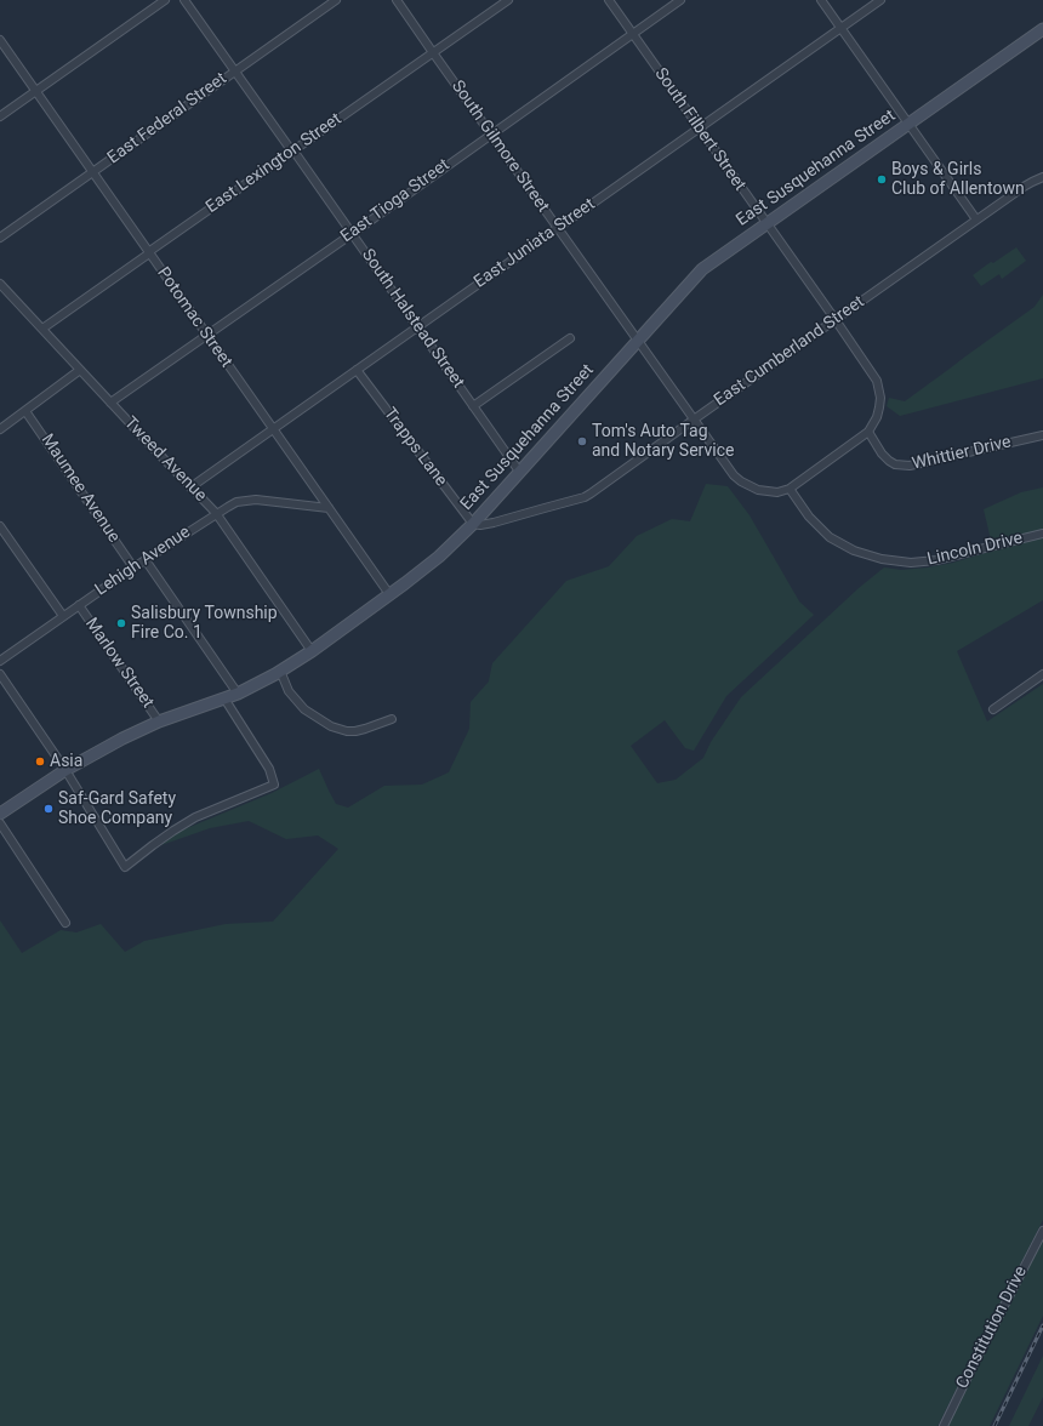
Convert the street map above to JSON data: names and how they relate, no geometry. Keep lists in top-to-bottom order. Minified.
{"streets":{"main road":["East Susquehanna Street"],"street":["East Federal Street","South Filbert Street","South Gilmore Street","East Lexington Street","East Tioga Street","East Juniata Street","Potomac Street","South Halstead Street","East Cumberland Street","Trapps Lane","Whittier Drive","Tweed Avenue","Maumee Avenue","Lincoln Drive","Lehigh Avenue","Marlow Street","Constitution Drive"]},"crossings":[["East Federal Street","Potomac Street"],["East Federal Street","South Halstead Street"],["South Filbert Street","East Susquehanna Street"],["South Filbert Street","East Tioga Street"],["South Filbert Street","East Juniata Street"],["South Filbert Street","East Cumberland Street"],["South Filbert Street","Whittier Drive"],["South Gilmore Street","East Lexington Street"],["South Gilmore Street","East Susquehanna Street"],["South Gilmore Street","East Tioga Street"],["South Gilmore Street","East Juniata Street"],["South Gilmore Street","East Cumberland Street"],["East Lexington Street","Potomac Street"],["East Lexington Street","South Halstead Street"],["East Lexington Street","Tweed Avenue"],["East Susquehanna Street","Potomac Street"],["East Susquehanna Street","South Halstead Street"],["East Susquehanna Street","East Cumberland Street"],["East Susquehanna Street","Trapps Lane"],["East Susquehanna Street","Tweed Avenue"],["East Susquehanna Street","Marlow Street"],["East Tioga Street","Potomac Street"],["East Tioga Street","South Halstead Street"],["East Tioga Street","Tweed Avenue"],["East Juniata Street","Potomac Street"],["East Juniata Street","South Halstead Street"],["East Juniata Street","Trapps Lane"],["East Juniata Street","Tweed Avenue"],["Potomac Street","Lehigh Avenue"],["East Cumberland Street","Trapps Lane"],["Tweed Avenue","Lehigh Avenue"],["Maumee Avenue","Lehigh Avenue"],["Lehigh Avenue","Marlow Street"]],"places":["Boys & Girls Club of Allentown","Tom's Auto Tag and Notary Service","Salisbury Township Fire Co. 1","Asia","Saf-Gard Safety Shoe Company"]}
